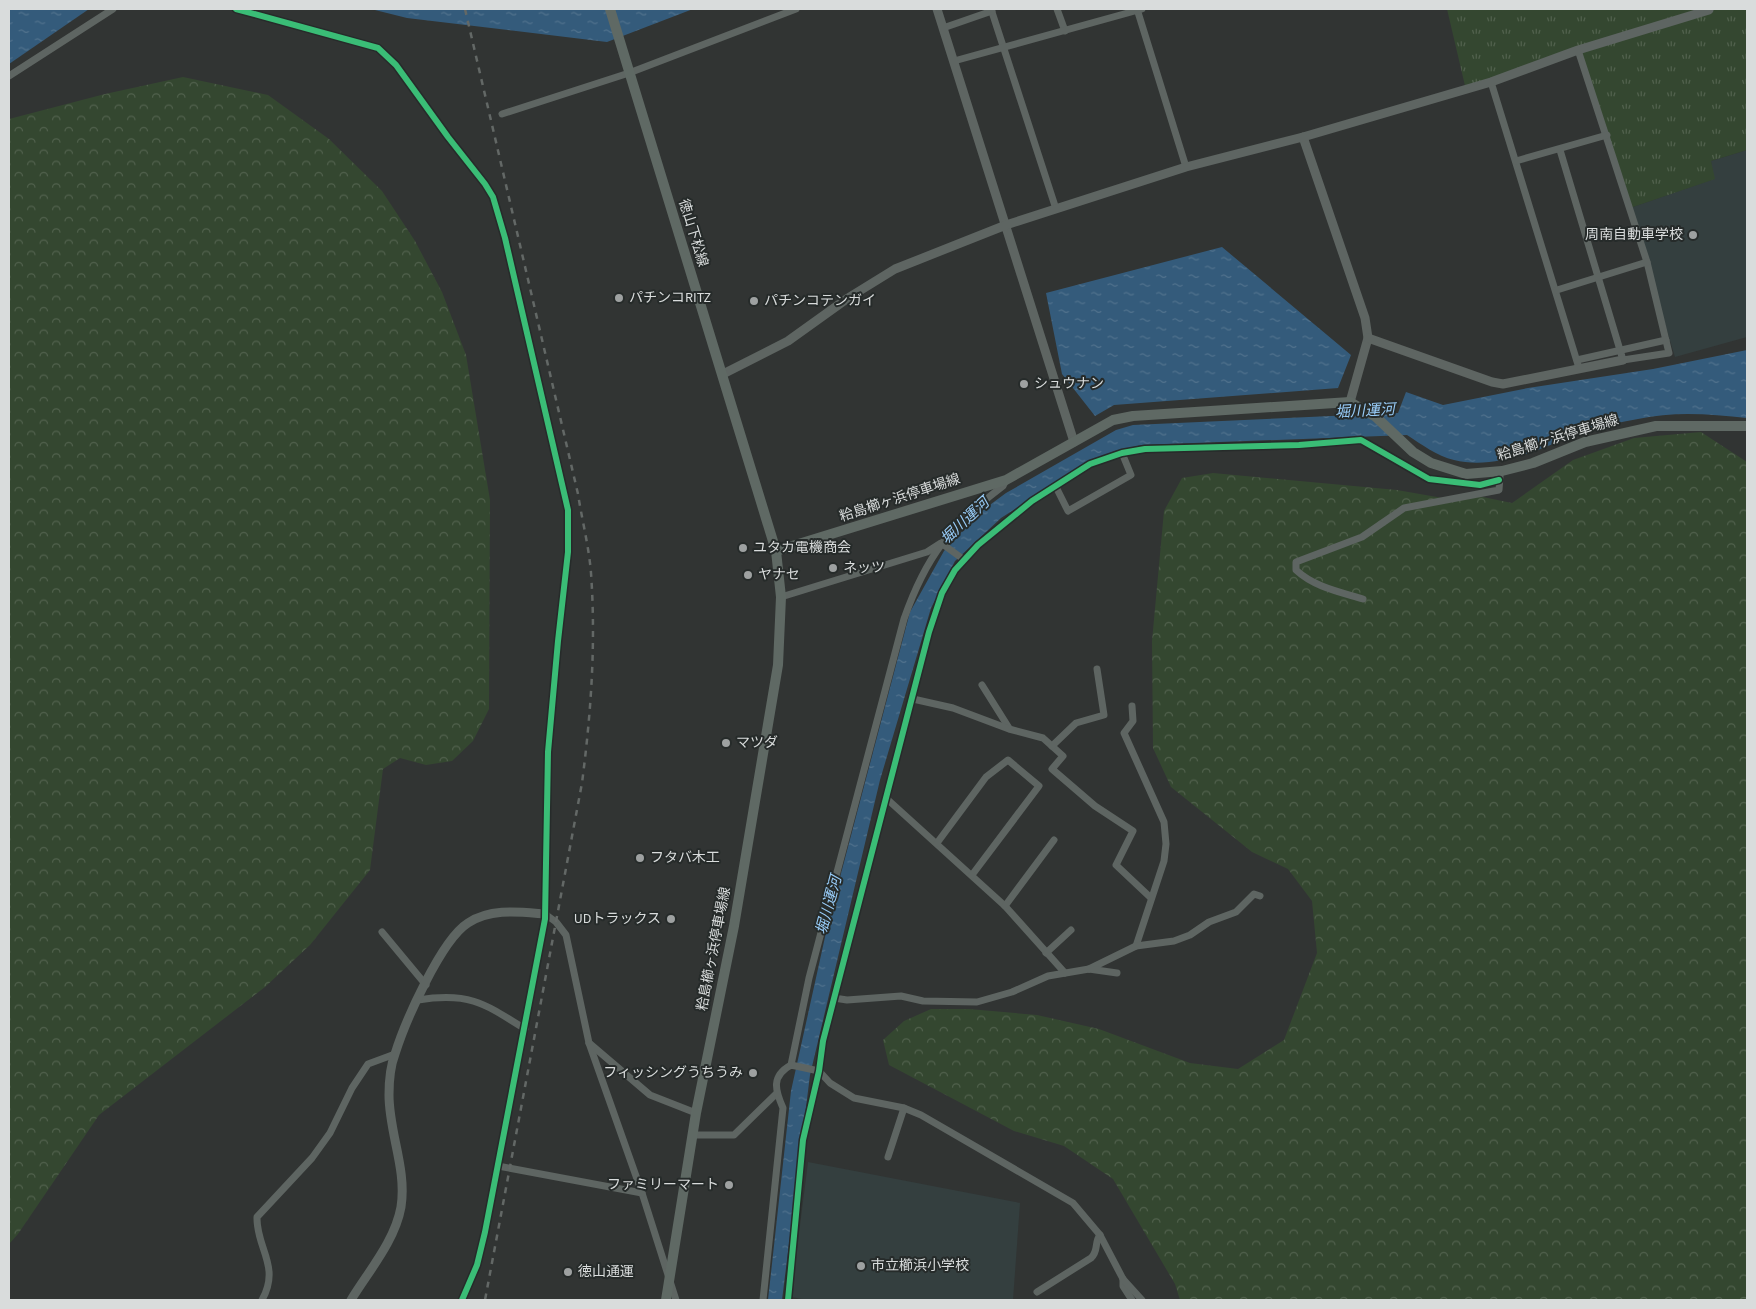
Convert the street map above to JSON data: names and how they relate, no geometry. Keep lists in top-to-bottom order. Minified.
{"streets":{"main road":["徳山下松線","粭島櫛ヶ浜停車場線"]},"crossings":[["徳山下松線","粭島櫛ヶ浜停車場線"]],"water":["堀川運河"],"places":["周南自動車学校","パチンコRITZ","パチンコテンガイ","シュウナン","ユタカ電機商会","ネッツ","ヤナセ","マツダ","フタバ木工","UDトラックス","フィッシングうちうみ","ファミリーマート","市立櫛浜小学校","徳山通運"]}
